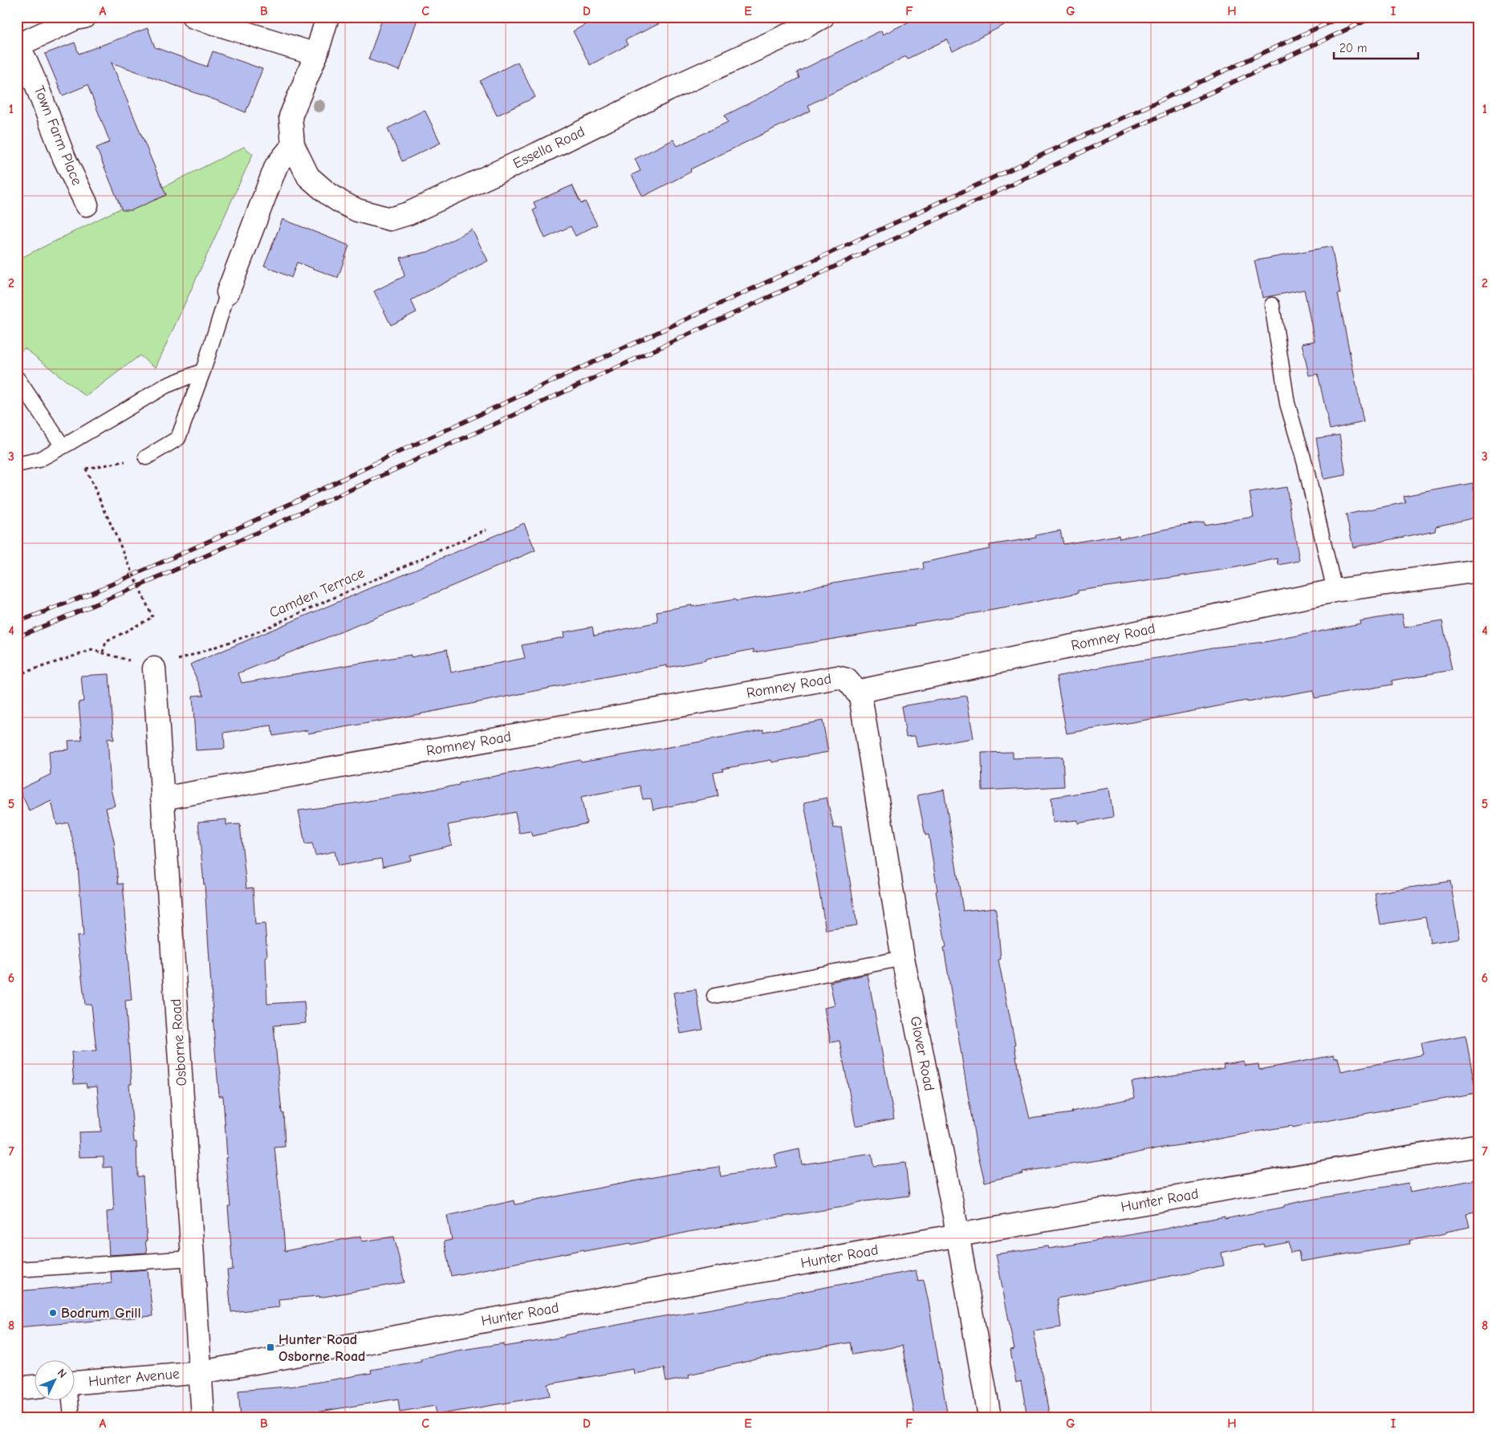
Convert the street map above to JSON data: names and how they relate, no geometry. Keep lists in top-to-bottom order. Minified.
{"streets":{"street":["Town Farm Place","Essella Road","Romney Road","Osborne Road","Glover Road","Hunter Road","Hunter Avenue"],"path":["Camden Terrace"]},"crossings":[["Camden Terrace","Osborne Road"],["Romney Road","Osborne Road"],["Romney Road","Glover Road"],["Osborne Road","Hunter Road"],["Osborne Road","Hunter Avenue"],["Glover Road","Hunter Road"],["Hunter Road","Hunter Avenue"]],"places":{"other":["Bodrum Grill"],"transit":["Hunter Road Osborne Road"]},"scale_bar":"20 m","north":"top right","grid":{"columns":["A","B","C","D","E","F","G","H","I"],"rows":["1","2","3","4","5","6","7","8"]}}
